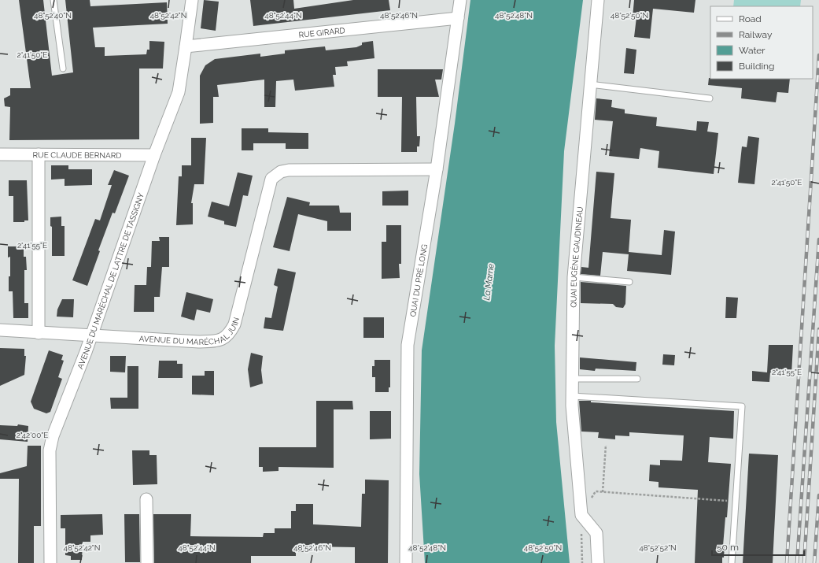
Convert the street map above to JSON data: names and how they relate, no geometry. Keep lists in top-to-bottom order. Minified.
{"streets":{"street":["RUE GIRARD","RUE CLAUDE BERNARD","QUAI EUGÈNE GAUDINEAU","AVENUE DU MARÉCHAL DE LATTRE DE TASSIGNY","QUAI DU PRÉ LONG","AVENUE DU MARÉCHAL JUIN"]},"crossings":[["RUE GIRARD","AVENUE DU MARÉCHAL DE LATTRE DE TASSIGNY"],["RUE GIRARD","QUAI DU PRÉ LONG"],["RUE CLAUDE BERNARD","AVENUE DU MARÉCHAL DE LATTRE DE TASSIGNY"],["AVENUE DU MARÉCHAL DE LATTRE DE TASSIGNY","AVENUE DU MARÉCHAL JUIN"],["QUAI DU PRÉ LONG","AVENUE DU MARÉCHAL JUIN"]],"water":["La Marne"],"legend":["Road","Railway","Water","Building"],"scale_bar":"50 m","coordinates":["48°52'40\"N","48°52'42\"N","48°52'44\"N","48°52'46\"N","48°52'48\"N","48°52'50\"N","2°41'50\"E","2°41'55\"E","2°42'00\"E","48°52'52\"N"]}
